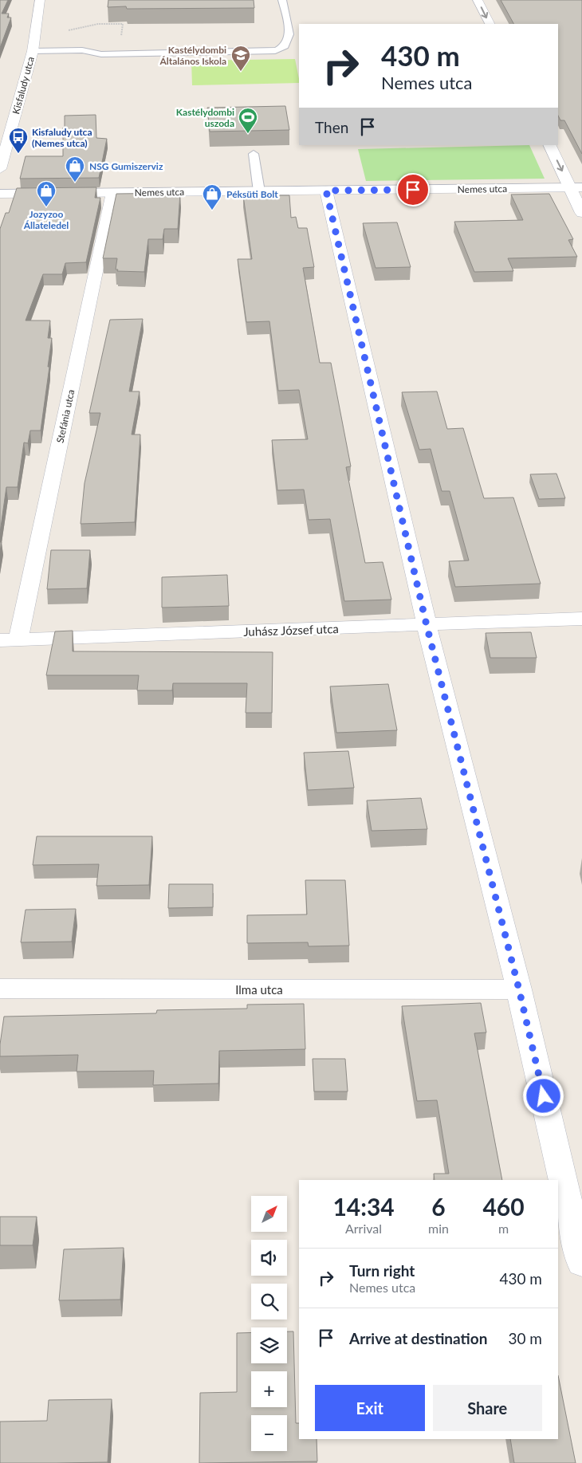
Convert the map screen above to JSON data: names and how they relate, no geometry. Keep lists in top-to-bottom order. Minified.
{"streets":{"street":["Kisfaludy utca","Nemes utca","Stefánia utca","Juhász József utca","Ilma utca"]},"crossings":[["Nemes utca","Stefánia utca"],["Stefánia utca","Juhász József utca"]],"places":{"school or university":["Kastélydombi Általános Iskola"],"sports":["Kastélydombi uszoda"],"bus stop":["Kisfaludy utca (Nemes utca)"],"shop":["NSG Gumiszerviz","Jozyzoo Állateledel","Péksüti Bolt"]},"north":"top right","page":{"turn":["430 m","Nemes utca"],"then":"Then","eta":["14:34","Arrival","6","min","460","m"],"map_buttons":["+","−"],"list":[{"name":"Turn right","note":"Nemes utca","value":"430 m"},{"name":"Arrive at destination","value":"30 m"}],"buttons":["Exit","Share"]}}
